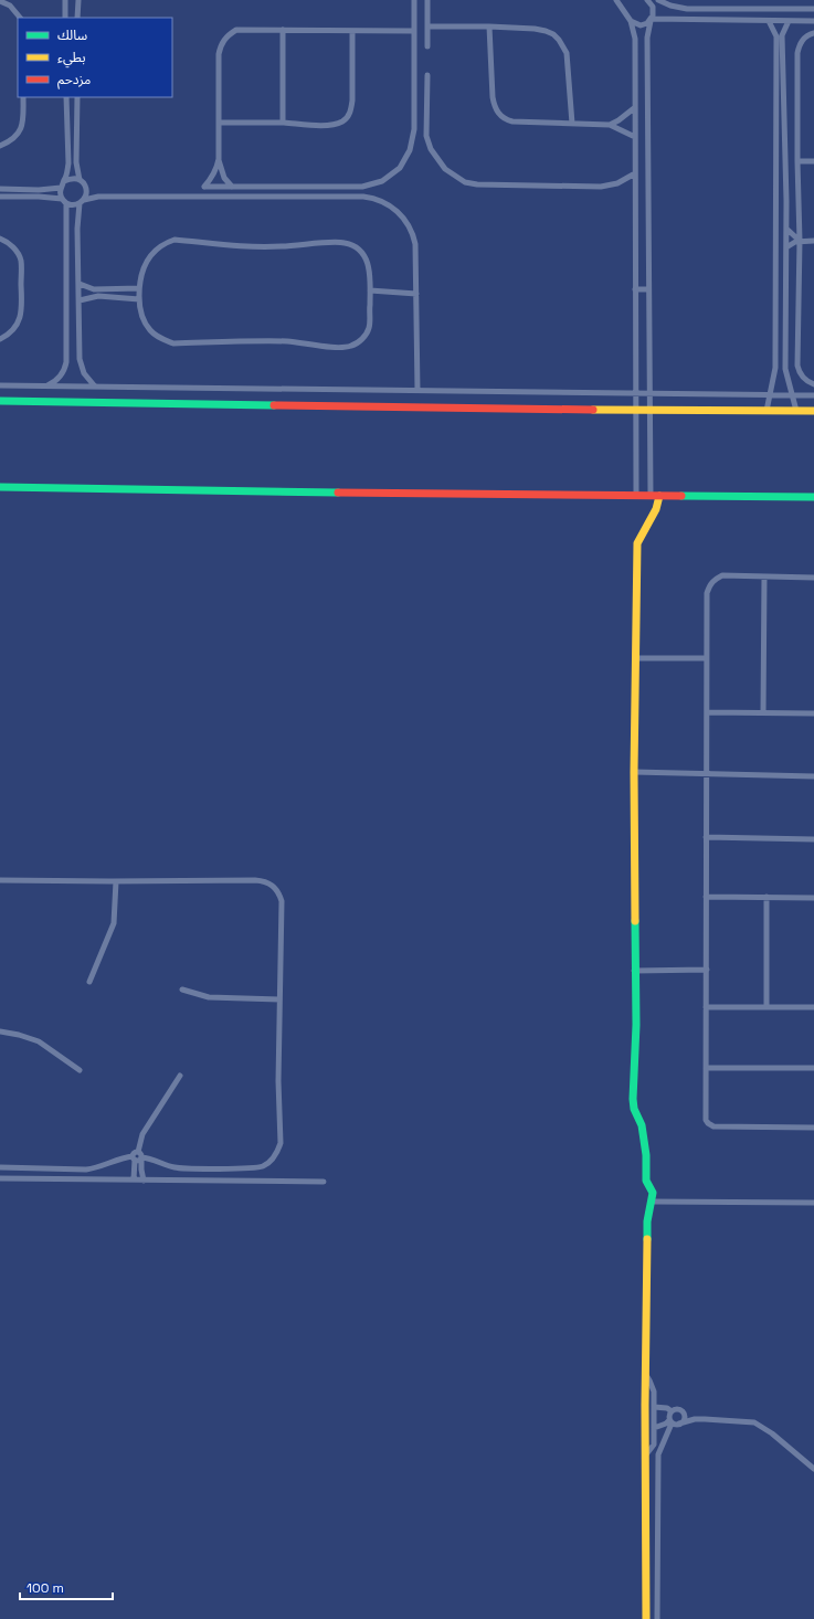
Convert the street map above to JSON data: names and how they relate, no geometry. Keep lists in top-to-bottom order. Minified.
{"legend":["سالك","بطيء","مزدحم"],"scale_bar":"100 m"}
